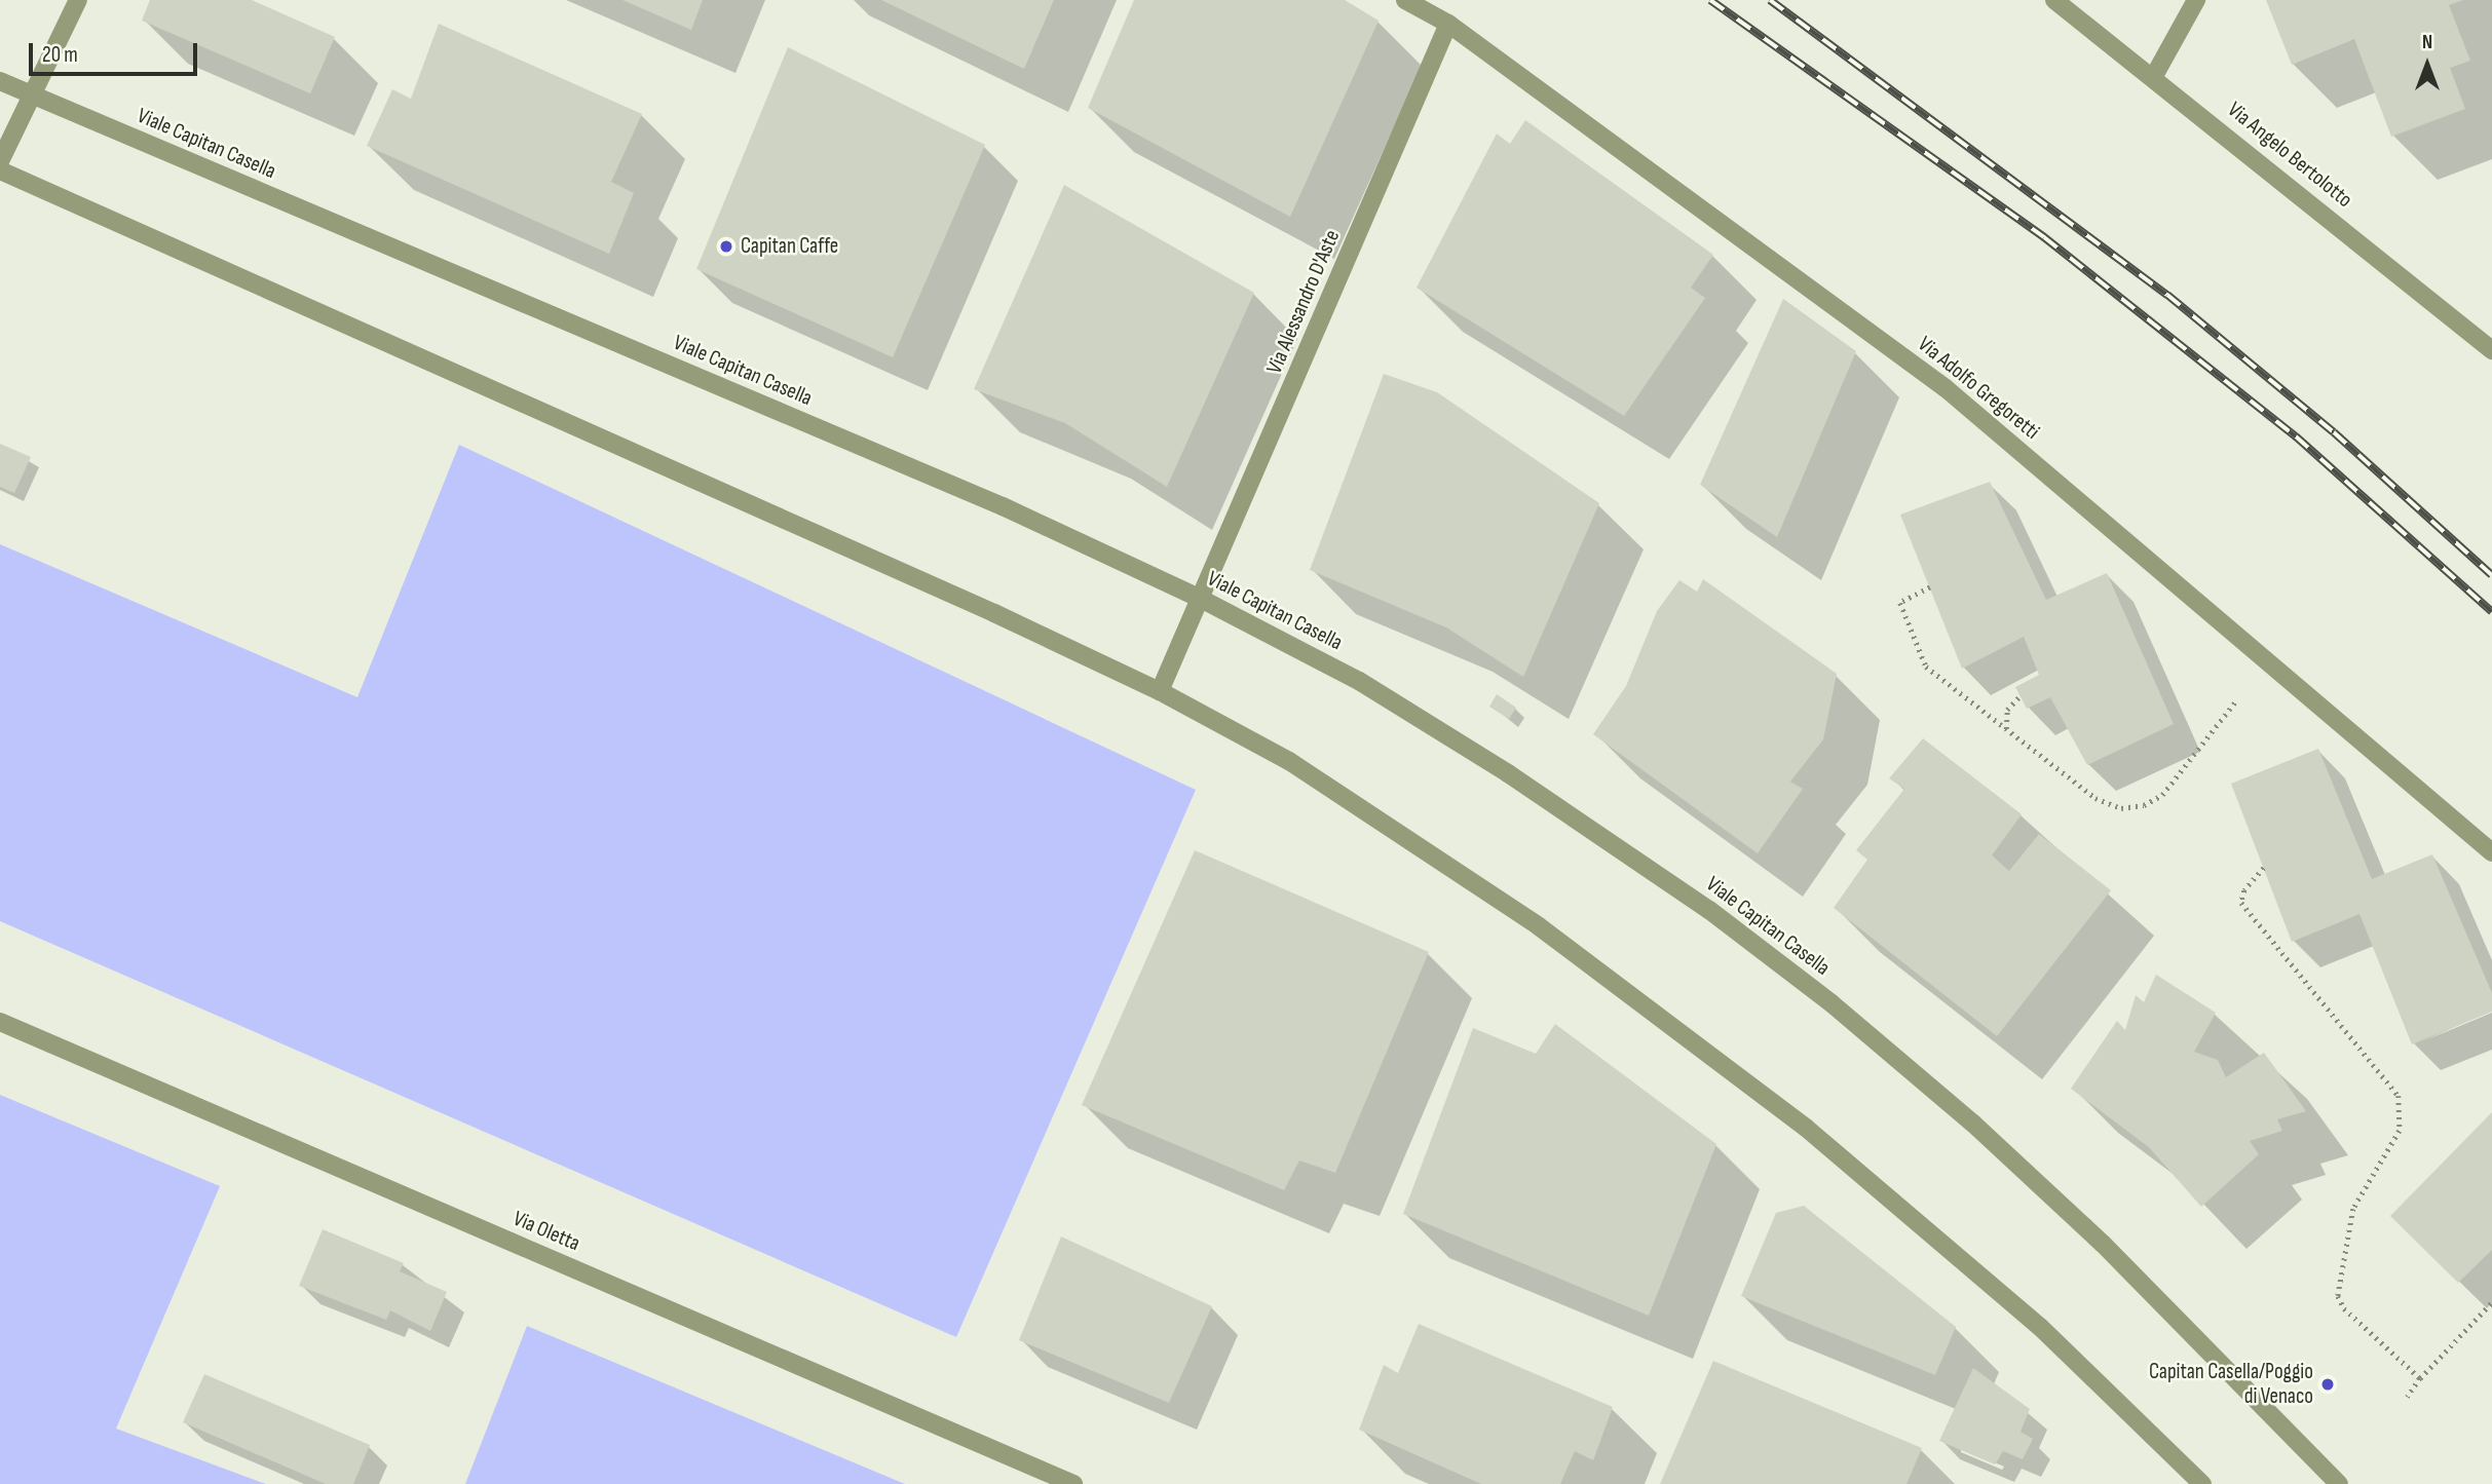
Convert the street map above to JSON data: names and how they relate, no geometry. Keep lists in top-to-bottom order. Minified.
{"streets":{"street":["Viale Capitan Casella","Via Angelo Bertolotto","Via Alessandro D'Aste","Via Adolfo Gregoretti","Via Oletta"]},"crossings":[["Viale Capitan Casella","Via Alessandro D'Aste"],["Via Alessandro D'Aste","Via Adolfo Gregoretti"]],"places":["Capitan Caffe","Capitan Casella/Poggio di Venaco"],"scale_bar":"20 m","north":"top"}
